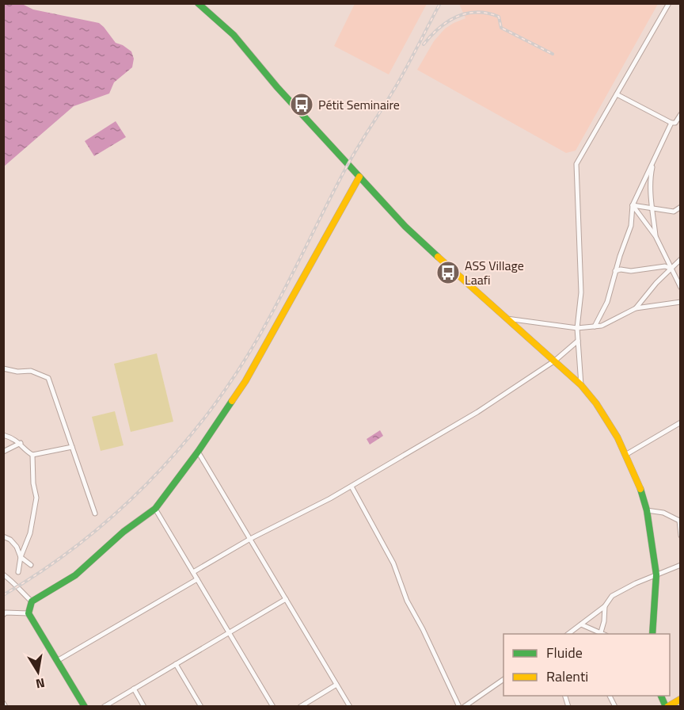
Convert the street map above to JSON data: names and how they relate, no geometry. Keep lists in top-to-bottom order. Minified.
{"places":{"bus stop":["Pétit Seminaire","ASS Village Laafi"]},"legend":["Fluide","Ralenti"],"north":"bottom"}
